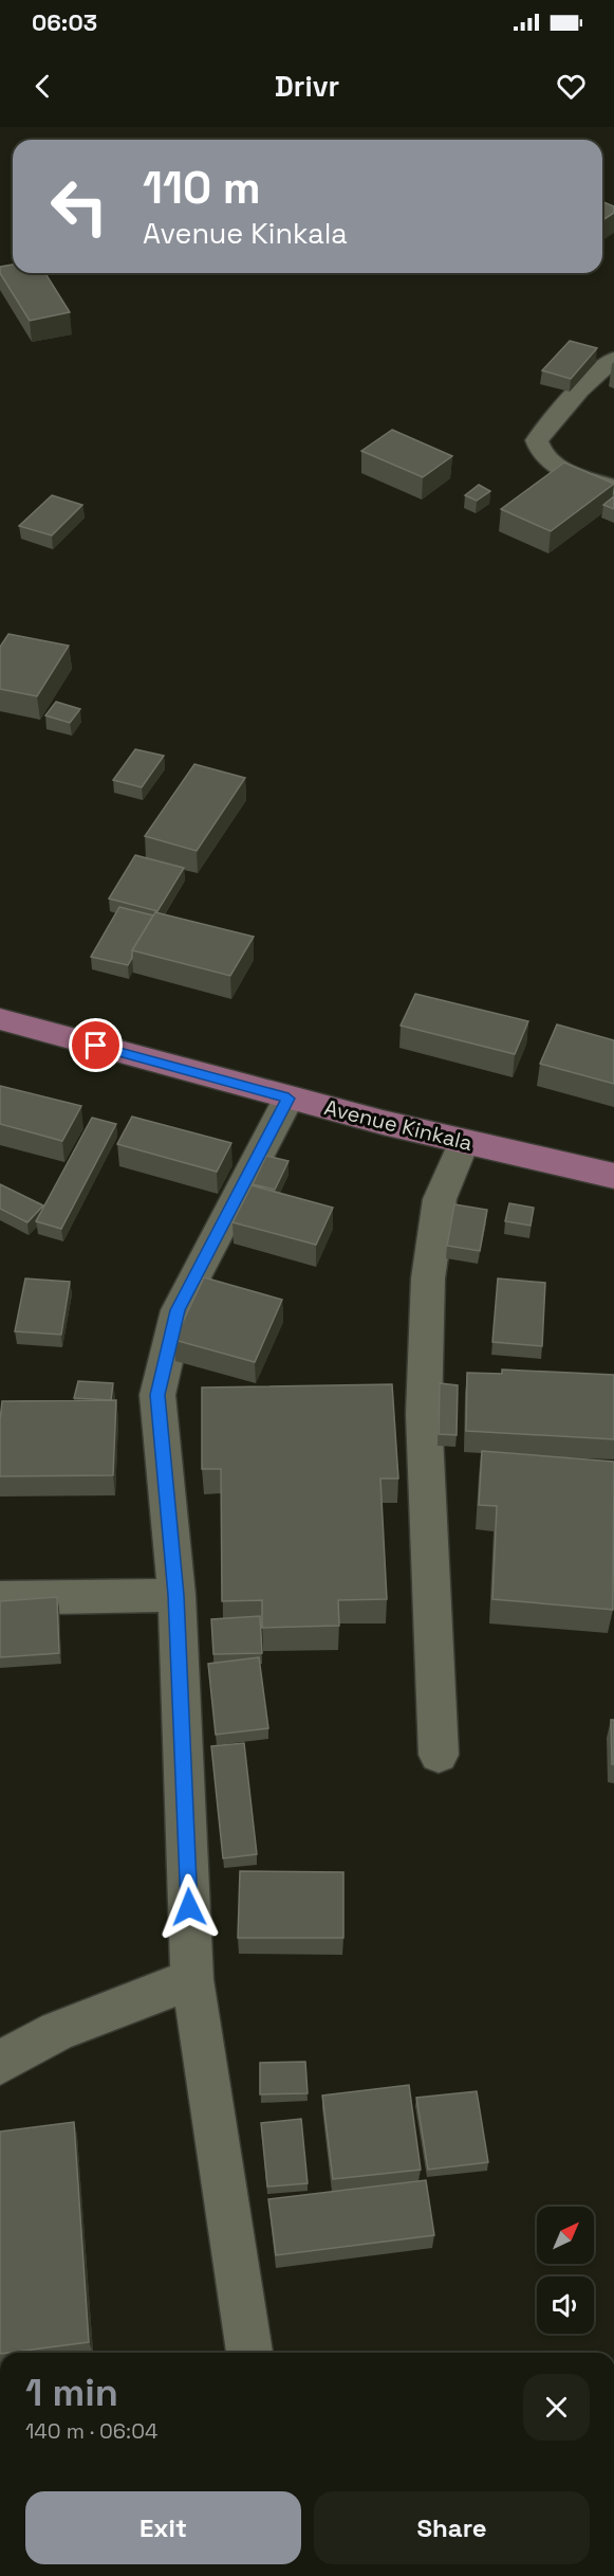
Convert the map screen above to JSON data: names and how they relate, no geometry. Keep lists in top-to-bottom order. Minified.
{"streets":{"main road":["Avenue Kinkala"]},"north":"top right","page":{"status":"06:03","header":"Drivr","turn":["110 m","Avenue Kinkala"],"heading":["1 min","140 m · 06:04"],"buttons":["Exit","Share"]}}
